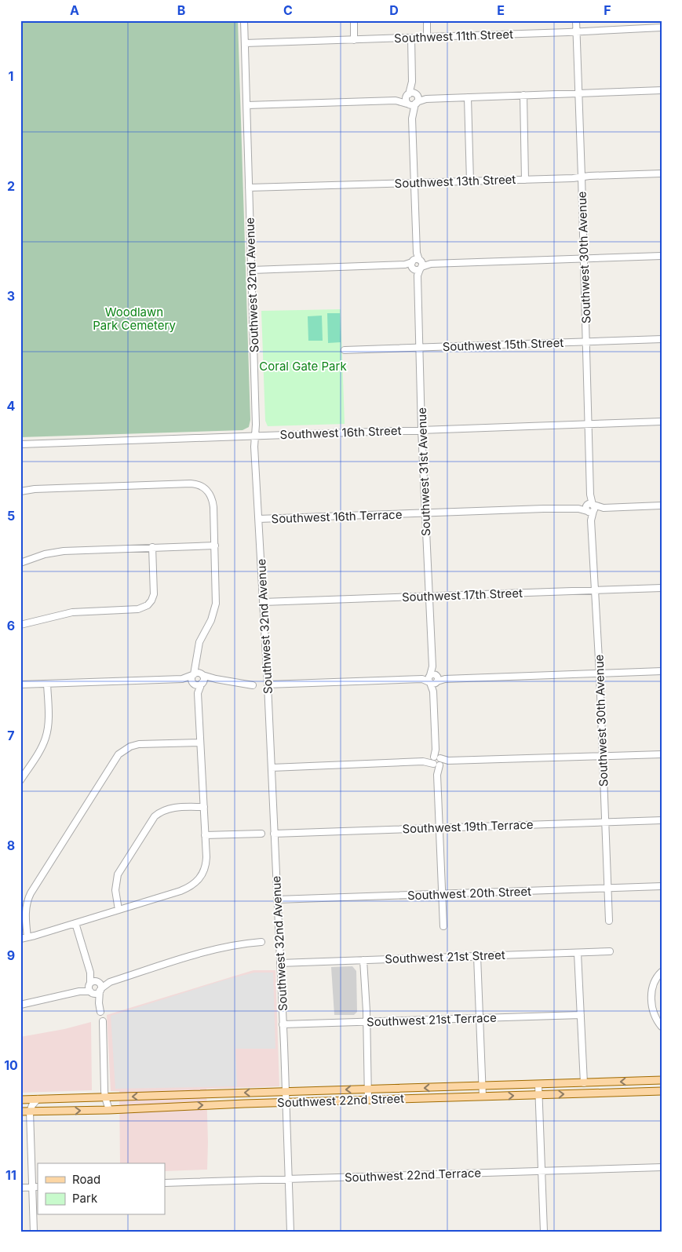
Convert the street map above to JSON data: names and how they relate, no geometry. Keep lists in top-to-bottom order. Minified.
{"streets":{"main road":["Southwest 22nd Street"],"street":["Southwest 11th Street","Southwest 13th Street","Southwest 30th Avenue","Southwest 32nd Avenue","Southwest 15th Street","Southwest 16th Street","Southwest 31st Avenue","Southwest 16th Terrace","Southwest 17th Street","Southwest 19th Terrace","Southwest 20th Street","Southwest 21st Street","Southwest 21st Terrace","Southwest 22nd Terrace"]},"crossings":[["Southwest 11th Street","Southwest 30th Avenue"],["Southwest 11th Street","Southwest 32nd Avenue"],["Southwest 13th Street","Southwest 30th Avenue"],["Southwest 13th Street","Southwest 32nd Avenue"],["Southwest 13th Street","Southwest 31st Avenue"],["Southwest 30th Avenue","Southwest 15th Street"],["Southwest 30th Avenue","Southwest 16th Street"],["Southwest 30th Avenue","Southwest 16th Terrace"],["Southwest 30th Avenue","Southwest 17th Street"],["Southwest 30th Avenue","Southwest 19th Terrace"],["Southwest 30th Avenue","Southwest 20th Street"],["Southwest 32nd Avenue","Southwest 16th Street"],["Southwest 32nd Avenue","Southwest 16th Terrace"],["Southwest 32nd Avenue","Southwest 17th Street"],["Southwest 32nd Avenue","Southwest 19th Terrace"],["Southwest 32nd Avenue","Southwest 20th Street"],["Southwest 32nd Avenue","Southwest 21st Street"],["Southwest 32nd Avenue","Southwest 21st Terrace"],["Southwest 32nd Avenue","Southwest 22nd Street"],["Southwest 32nd Avenue","Southwest 22nd Terrace"],["Southwest 15th Street","Southwest 31st Avenue"],["Southwest 16th Street","Southwest 31st Avenue"],["Southwest 31st Avenue","Southwest 16th Terrace"],["Southwest 31st Avenue","Southwest 17th Street"]],"parks":["Woodlawn Park Cemetery","Coral Gate Park"],"legend":["Road","Park"],"grid":{"columns":["A","B","C","D","E","F"],"rows":["1","2","3","4","5","6","7","8","9","10","11"]}}
